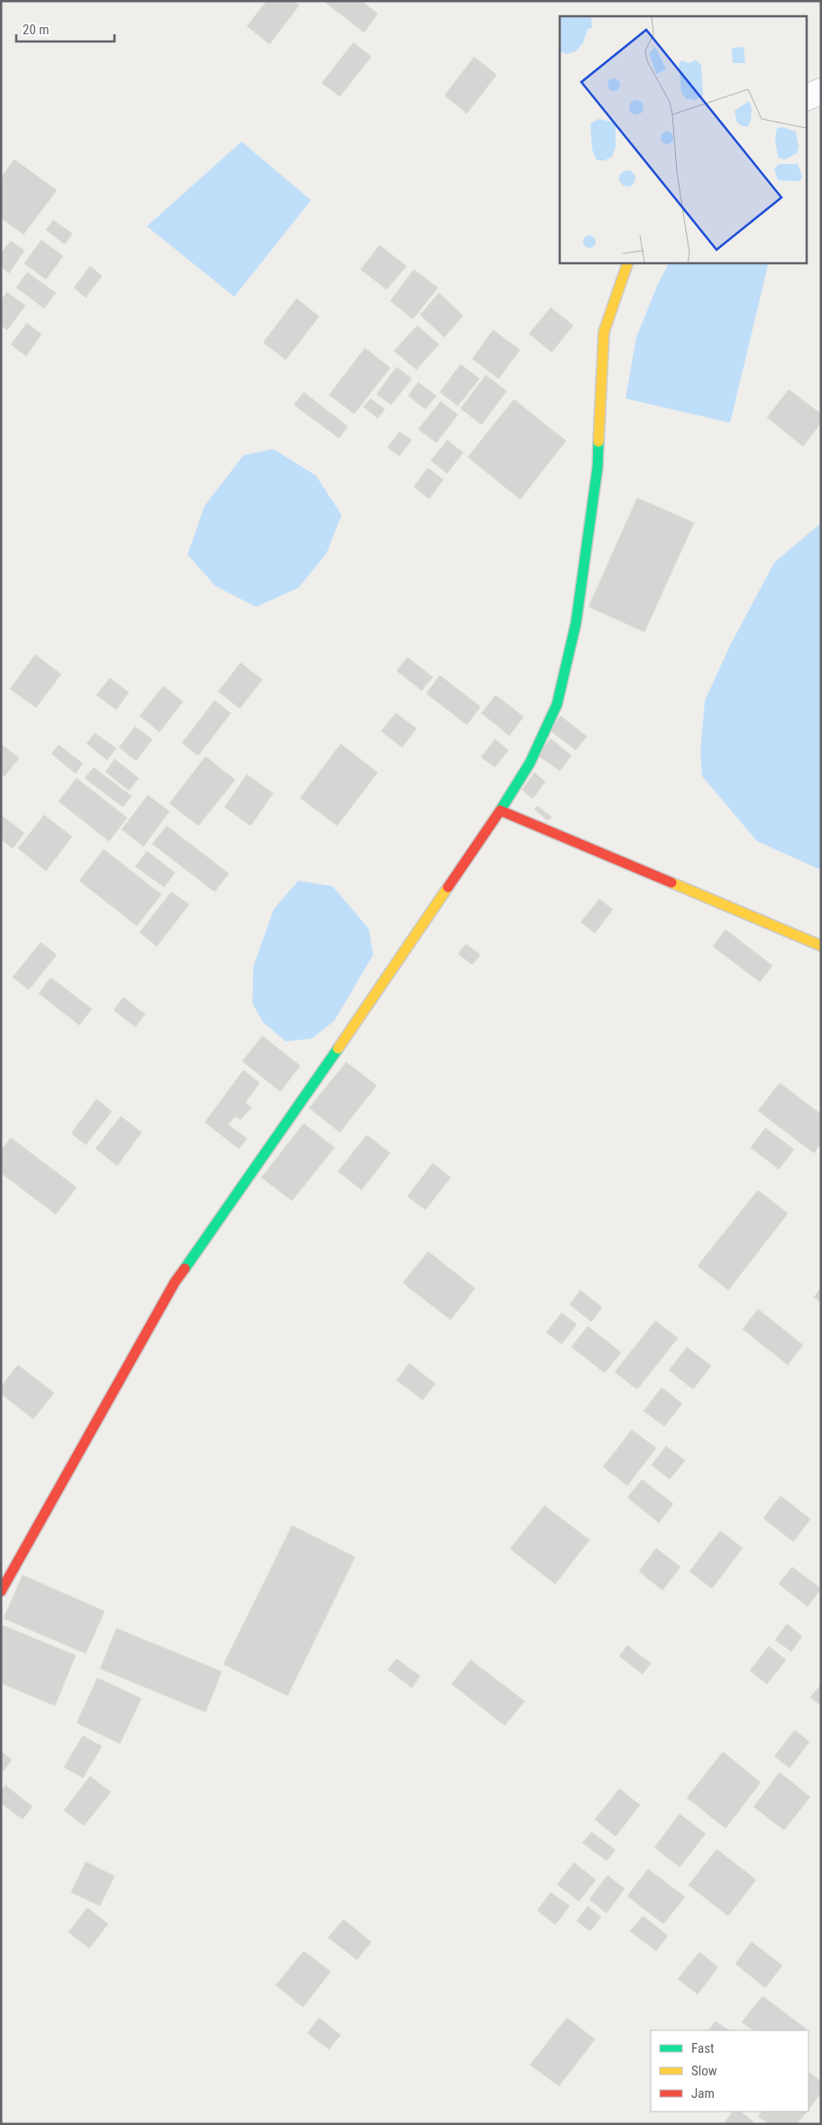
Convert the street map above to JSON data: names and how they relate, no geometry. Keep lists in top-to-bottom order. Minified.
{"legend":["Fast","Slow","Jam"],"scale_bar":"20 m"}
